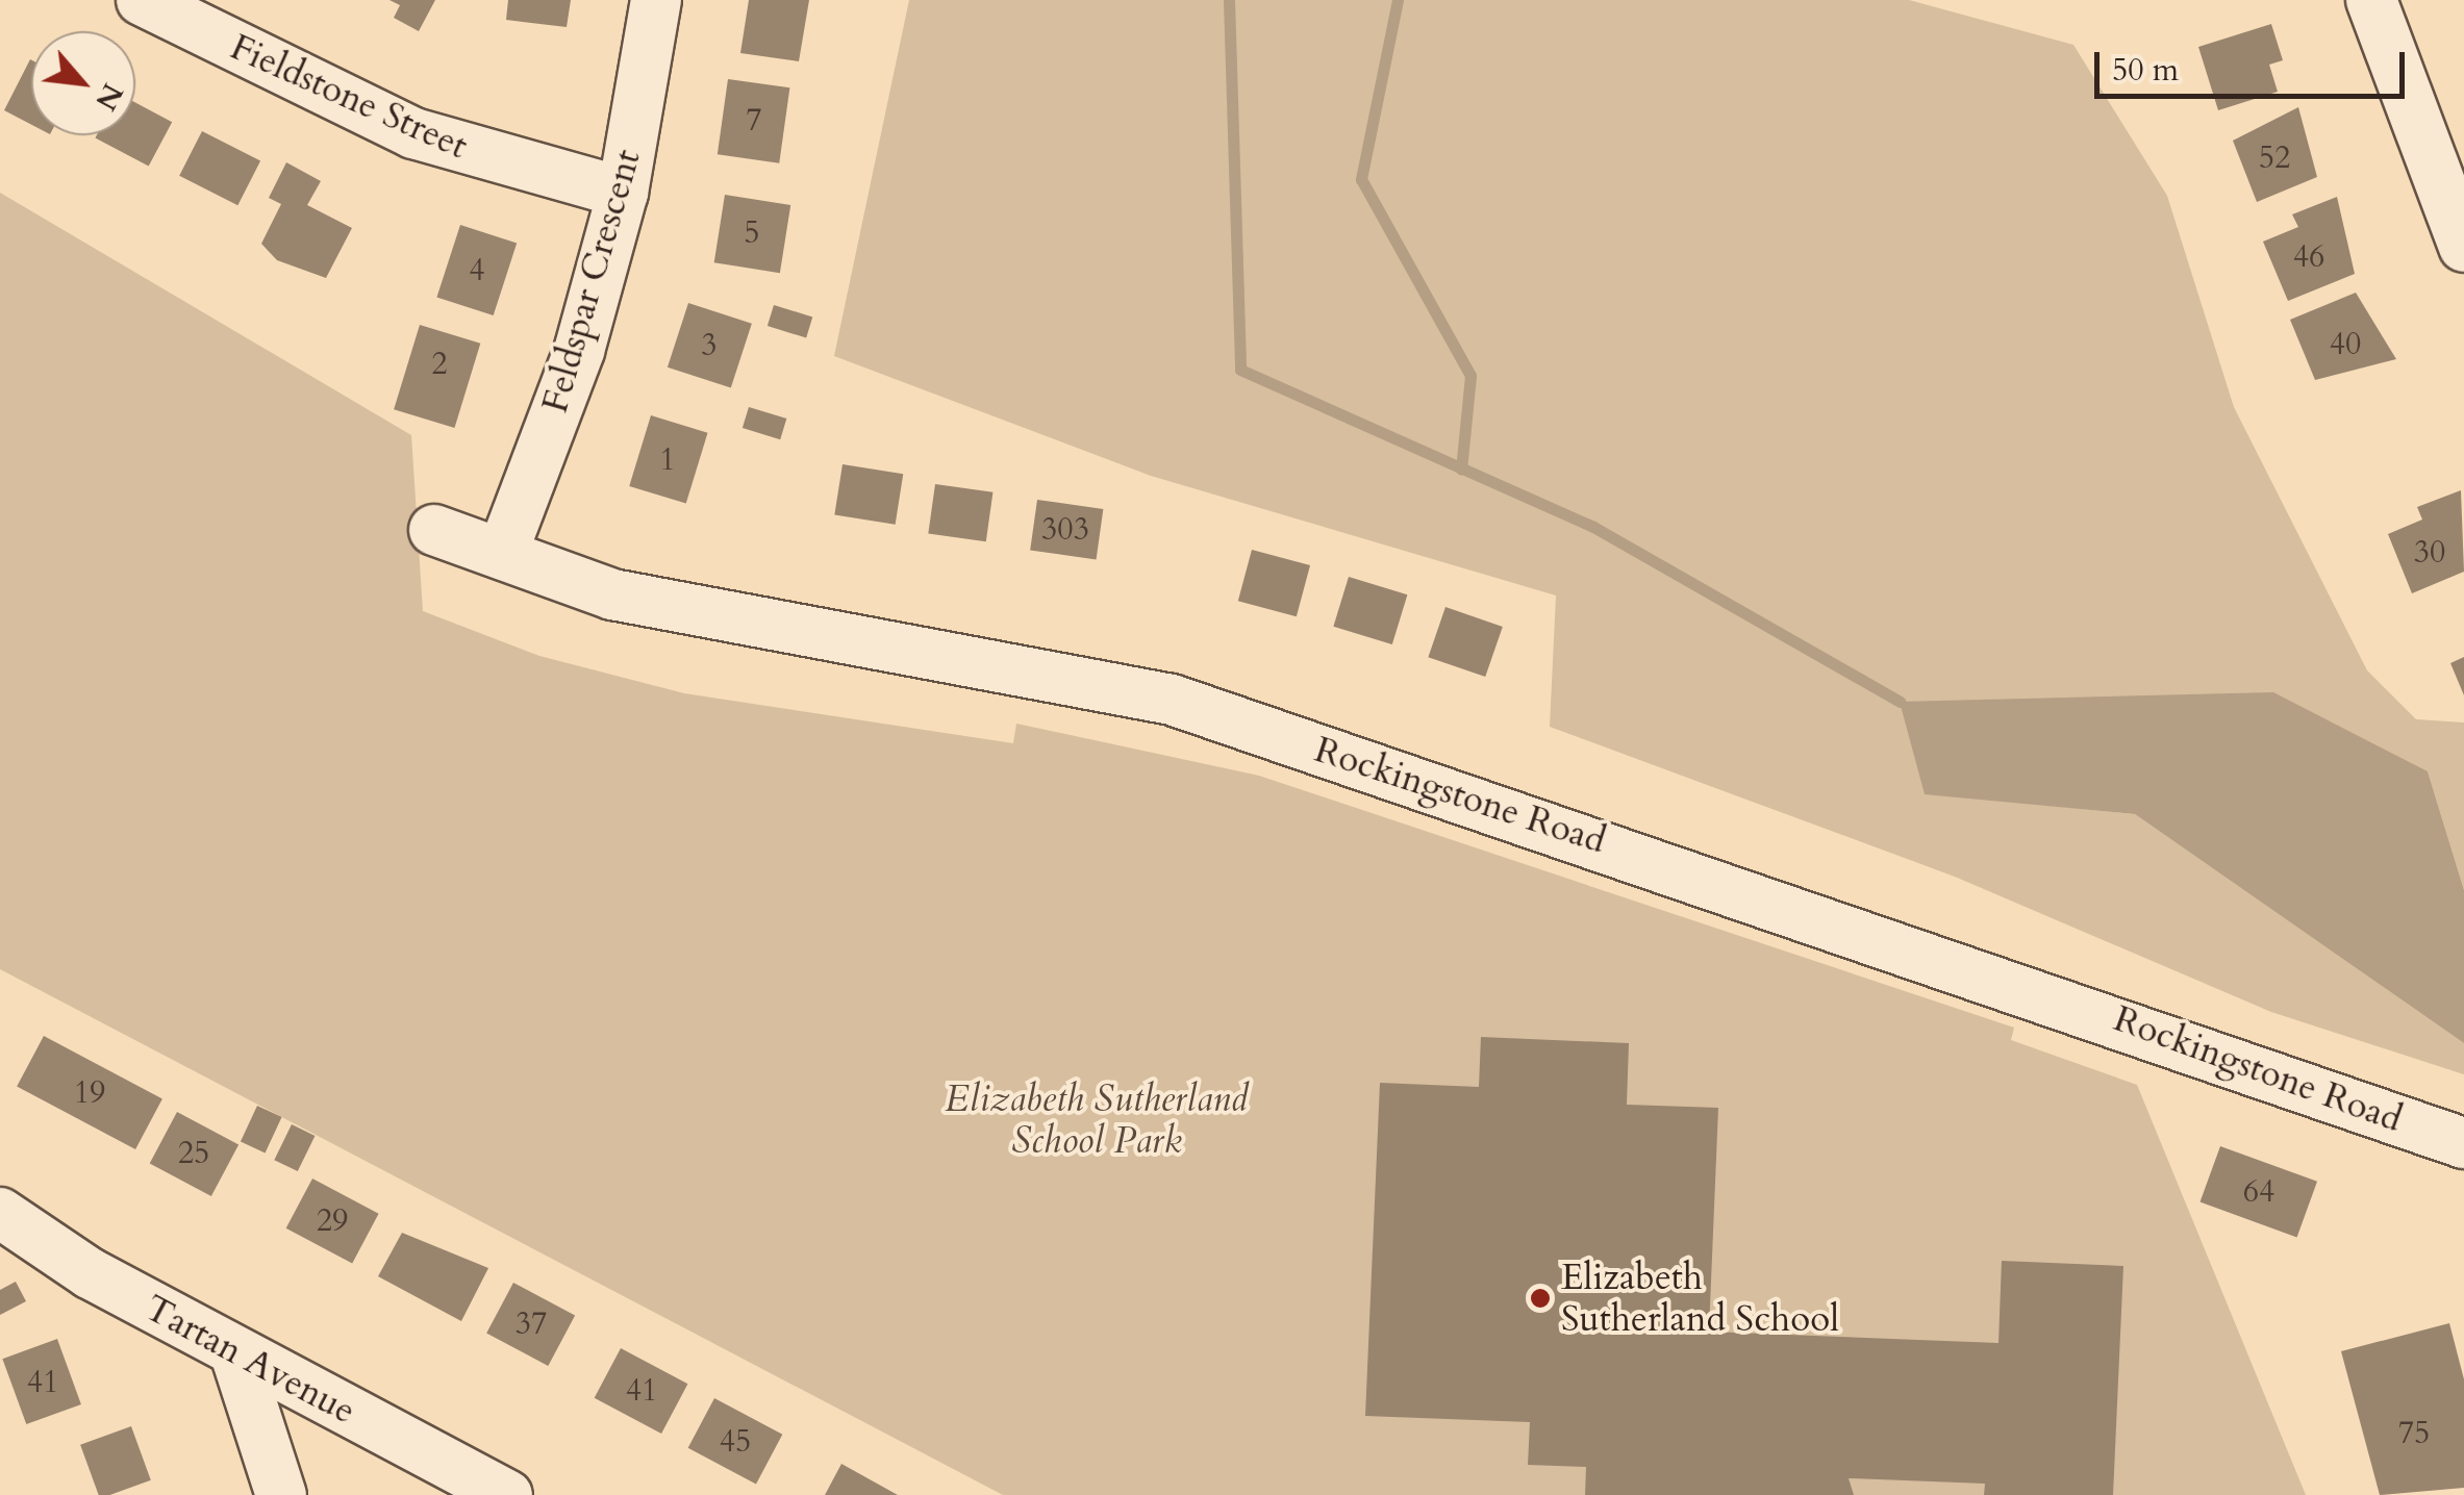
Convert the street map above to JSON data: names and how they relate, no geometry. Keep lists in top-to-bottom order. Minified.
{"streets":{"street":["Fieldstone Street","Feldspar Crescent","Rockingstone Road","Tartan Avenue"]},"crossings":[["Fieldstone Street","Feldspar Crescent"],["Feldspar Crescent","Rockingstone Road"]],"parks":["Elizabeth Sutherland School Park"],"places":["Elizabeth Sutherland School"],"house_numbers":["7","52","5","46","4","40","3","2","1","303","30","19","25","64","29","37","41","41","75","45"],"scale_bar":"50 m","north":"bottom right"}
